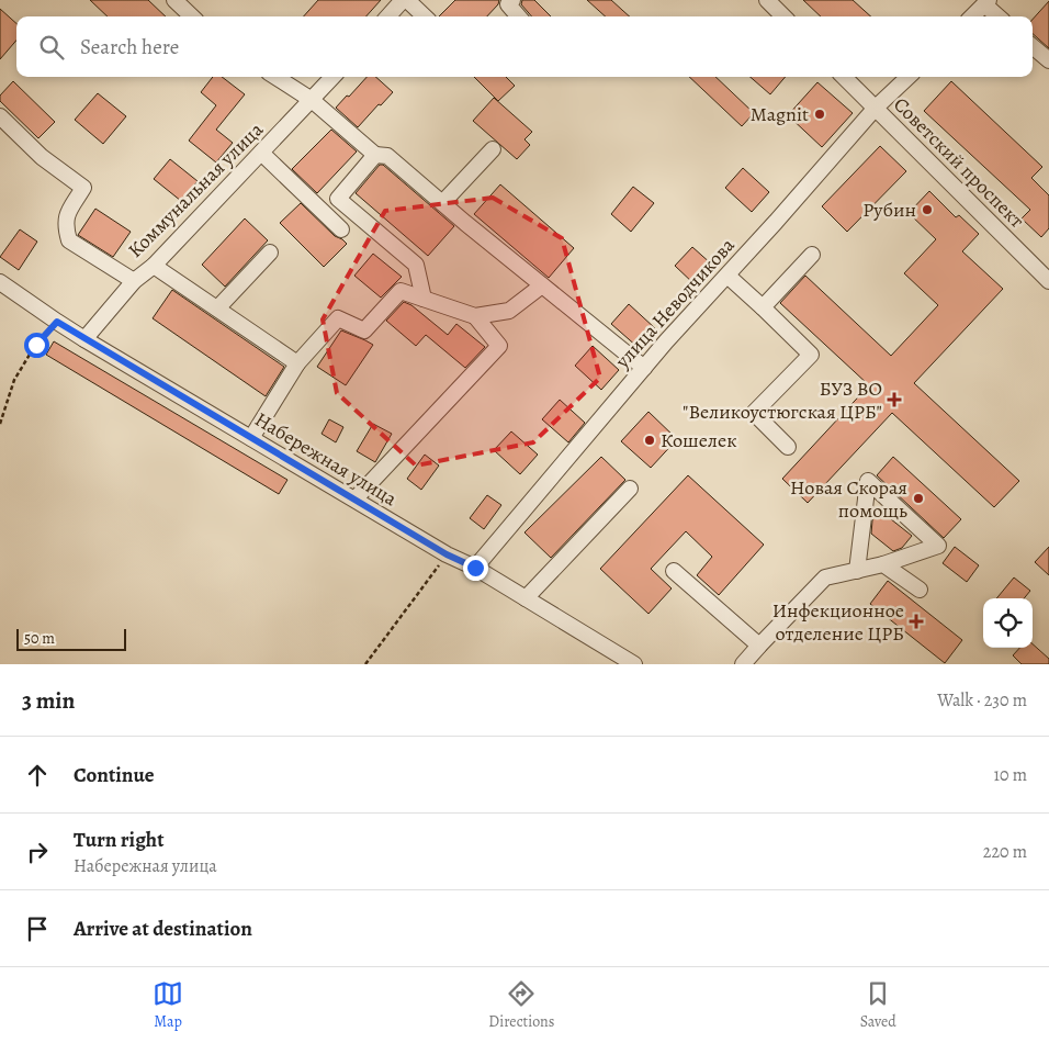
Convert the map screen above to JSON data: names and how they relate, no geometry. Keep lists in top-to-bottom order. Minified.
{"streets":{"street":["Советский проспект","Коммунальная улица","улица Неводчикова","Набережная улица"]},"crossings":[["Советский проспект","улица Неводчикова"],["Коммунальная улица","Набережная улица"],["улица Неводчикова","Набережная улица"]],"places":{"other":["Magnit","Рубин","Кошелек","Новая Скорая помощь"],"health":["БУЗ ВО \"Великоустюгская ЦРБ\"","Инфекционное отделение ЦРБ"]},"scale_bar":"50 m","page":{"search":"Search here","scale":"50 m","heading":["3 min","Walk · 230 m"],"list":[["Continue","10 m"],["Turn right","Набережная улица","220 m"],"Arrive at destination"],"nav":["Map","Directions","Saved"]}}
